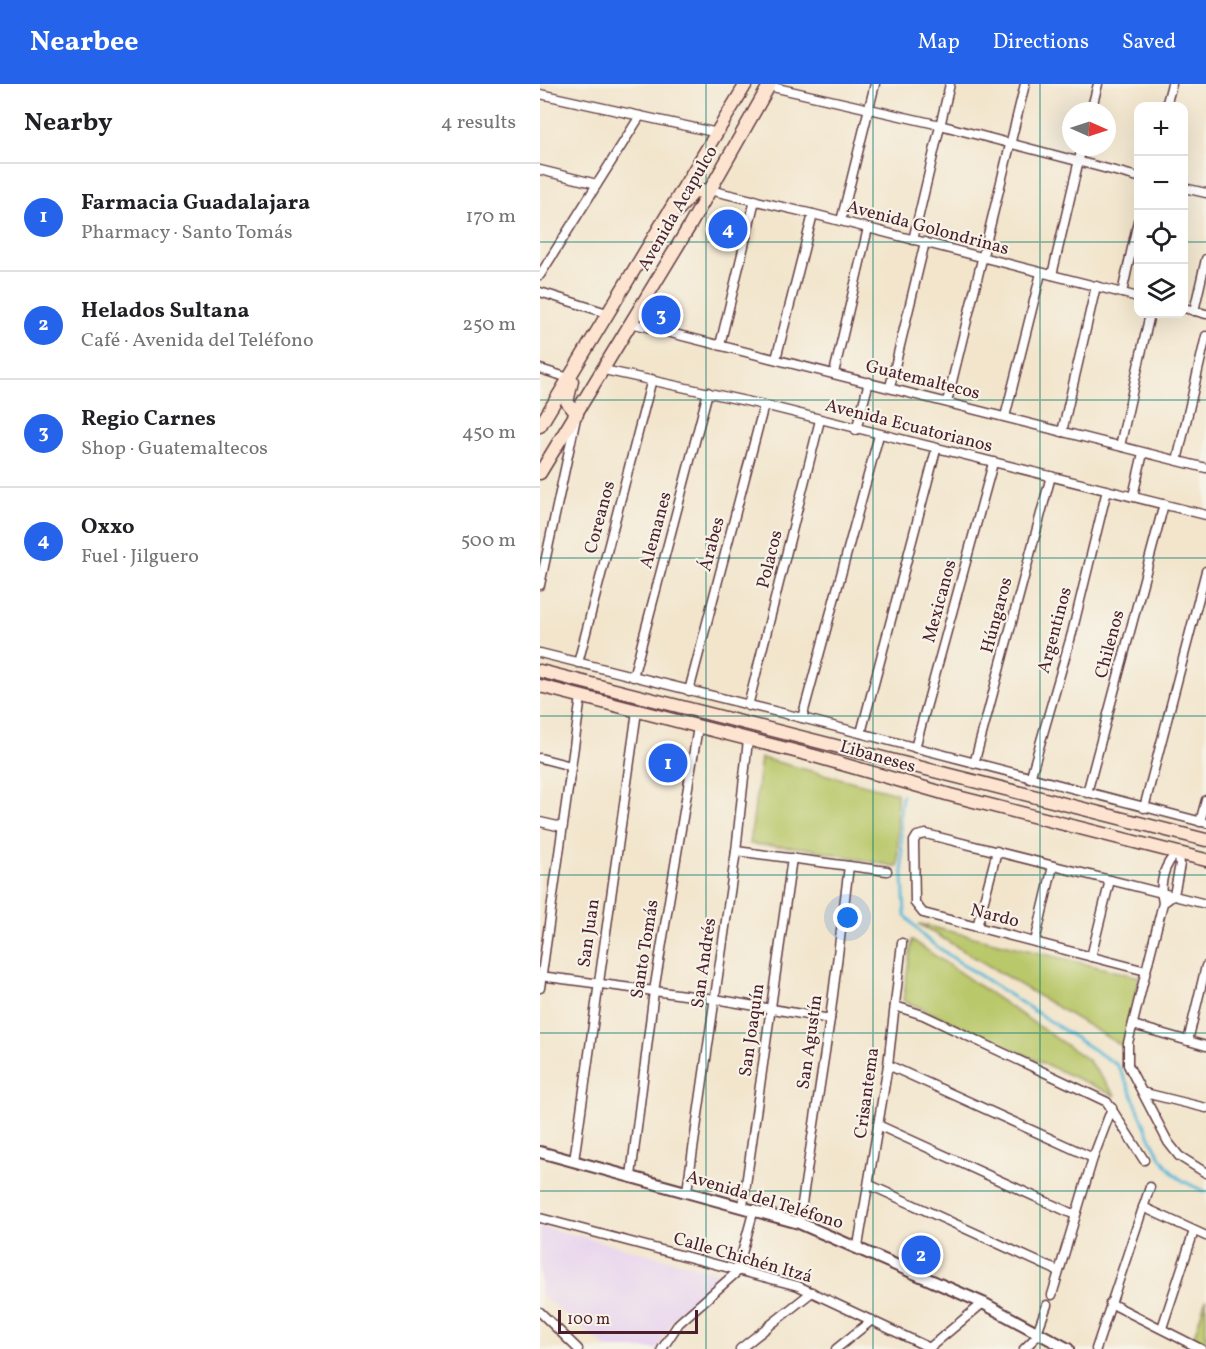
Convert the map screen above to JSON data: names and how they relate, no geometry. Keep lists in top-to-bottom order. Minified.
{"streets":{"main road":["Avenida Acapulco","Libaneses"],"street":["Avenida Golondrinas","Guatemaltecos","Avenida Ecuatorianos","Coreanos","Alemanes","Árabes","Polacos","Mexicanos","Húngaros","Argentinos","Chilenos","Nardo","San Juan","Santo Tomás","San Andrés","San Joaquín","San Agustín","Crisantema","Avenida del Teléfono","Calle Chichén Itzá"]},"crossings":[["Avenida Acapulco","Avenida Golondrinas"],["Avenida Acapulco","Guatemaltecos"],["Avenida Acapulco","Avenida Ecuatorianos"],["Avenida Ecuatorianos","Coreanos"],["Avenida Ecuatorianos","Alemanes"],["Avenida Ecuatorianos","Árabes"],["Avenida Ecuatorianos","Polacos"],["Avenida Ecuatorianos","Mexicanos"],["Avenida Ecuatorianos","Húngaros"],["Avenida Ecuatorianos","Argentinos"],["Avenida Ecuatorianos","Chilenos"],["Coreanos","Libaneses"],["Alemanes","Libaneses"],["Árabes","Libaneses"],["Polacos","Libaneses"],["Mexicanos","Libaneses"],["Húngaros","Libaneses"],["Argentinos","Libaneses"],["Chilenos","Libaneses"],["Libaneses","San Juan"],["Libaneses","Santo Tomás"],["Libaneses","San Andrés"],["San Juan","Avenida del Teléfono"],["Santo Tomás","Avenida del Teléfono"],["San Andrés","Avenida del Teléfono"],["San Joaquín","Avenida del Teléfono"],["San Joaquín","Calle Chichén Itzá"],["San Agustín","Avenida del Teléfono"],["Crisantema","Avenida del Teléfono"]],"scale_bar":"100 m","north":"right","page":{"header":"Nearbee","nav":["Map","Directions","Saved"],"heading":["Nearby","4 results"],"map_buttons":["+","−"],"list":[{"mark":"1","name":"Farmacia Guadalajara","note":"Pharmacy · Santo Tomás","value":"170 m"},{"mark":"2","name":"Helados Sultana","note":"Café · Avenida del Teléfono","value":"250 m"},{"mark":"3","name":"Regio Carnes","note":"Shop · Guatemaltecos","value":"450 m"},{"mark":"4","name":"Oxxo","note":"Fuel · Jilguero","value":"500 m"}],"pins":["4","3","1","2"],"scale":"100 m"}}
